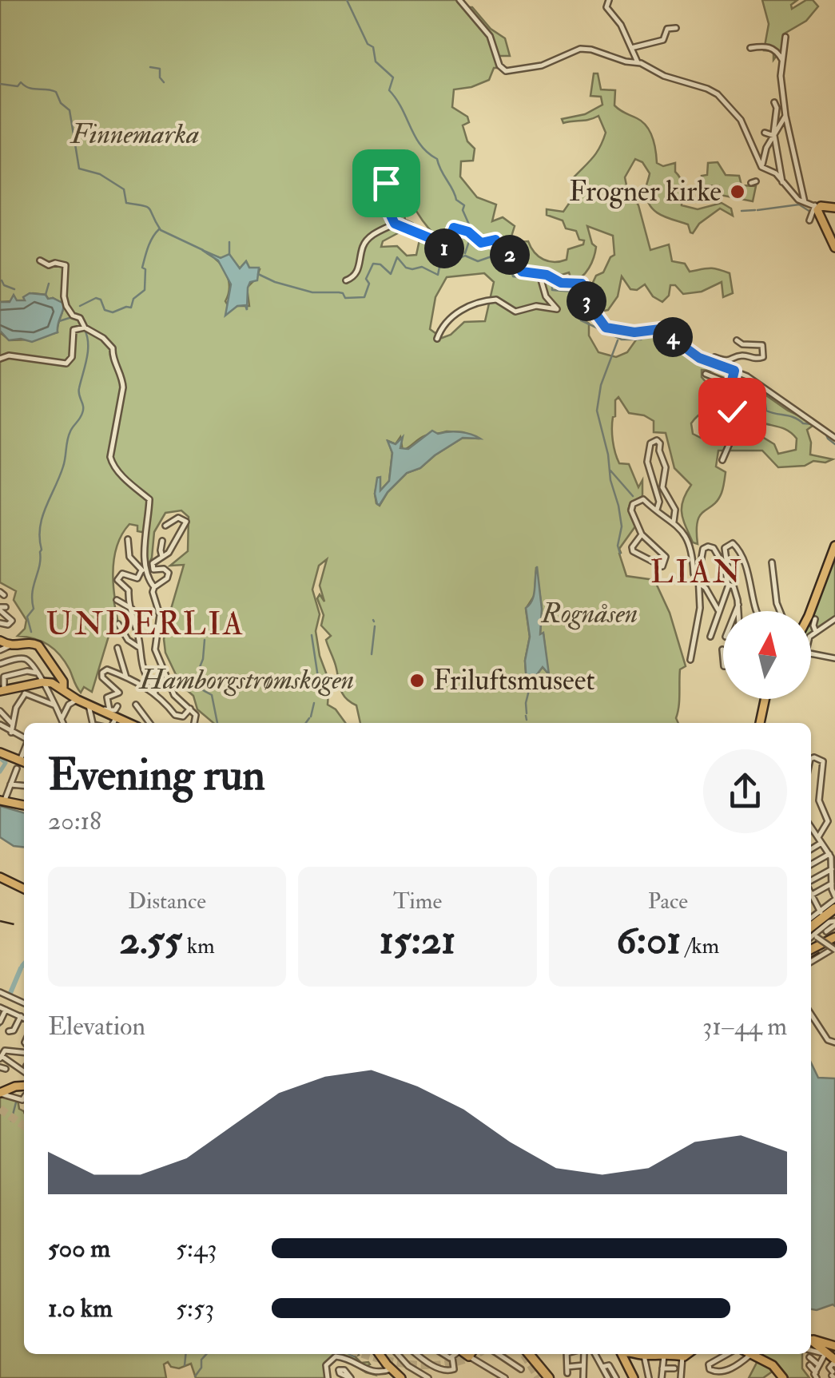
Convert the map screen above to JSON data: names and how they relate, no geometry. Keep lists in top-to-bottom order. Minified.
{"districts":["LIAN","UNDERLIA"],"parks":["Finnemarka","Rognåsen","Hamborgstrømskogen"],"places":["Frogner kirke","Friluftsmuseet"],"north":"top","page":{"pins":["1","2","3","4"],"heading":["Evening run","20:18"],"stats":[["Distance","2.55 km"],["Time","15:21"],["Pace","6:01 /km"]],"chart":["Elevation","31–44 m"],"list":[{"name":"500 m","note":"5:43"},{"name":"1.0 km","note":"5:53"}]}}
